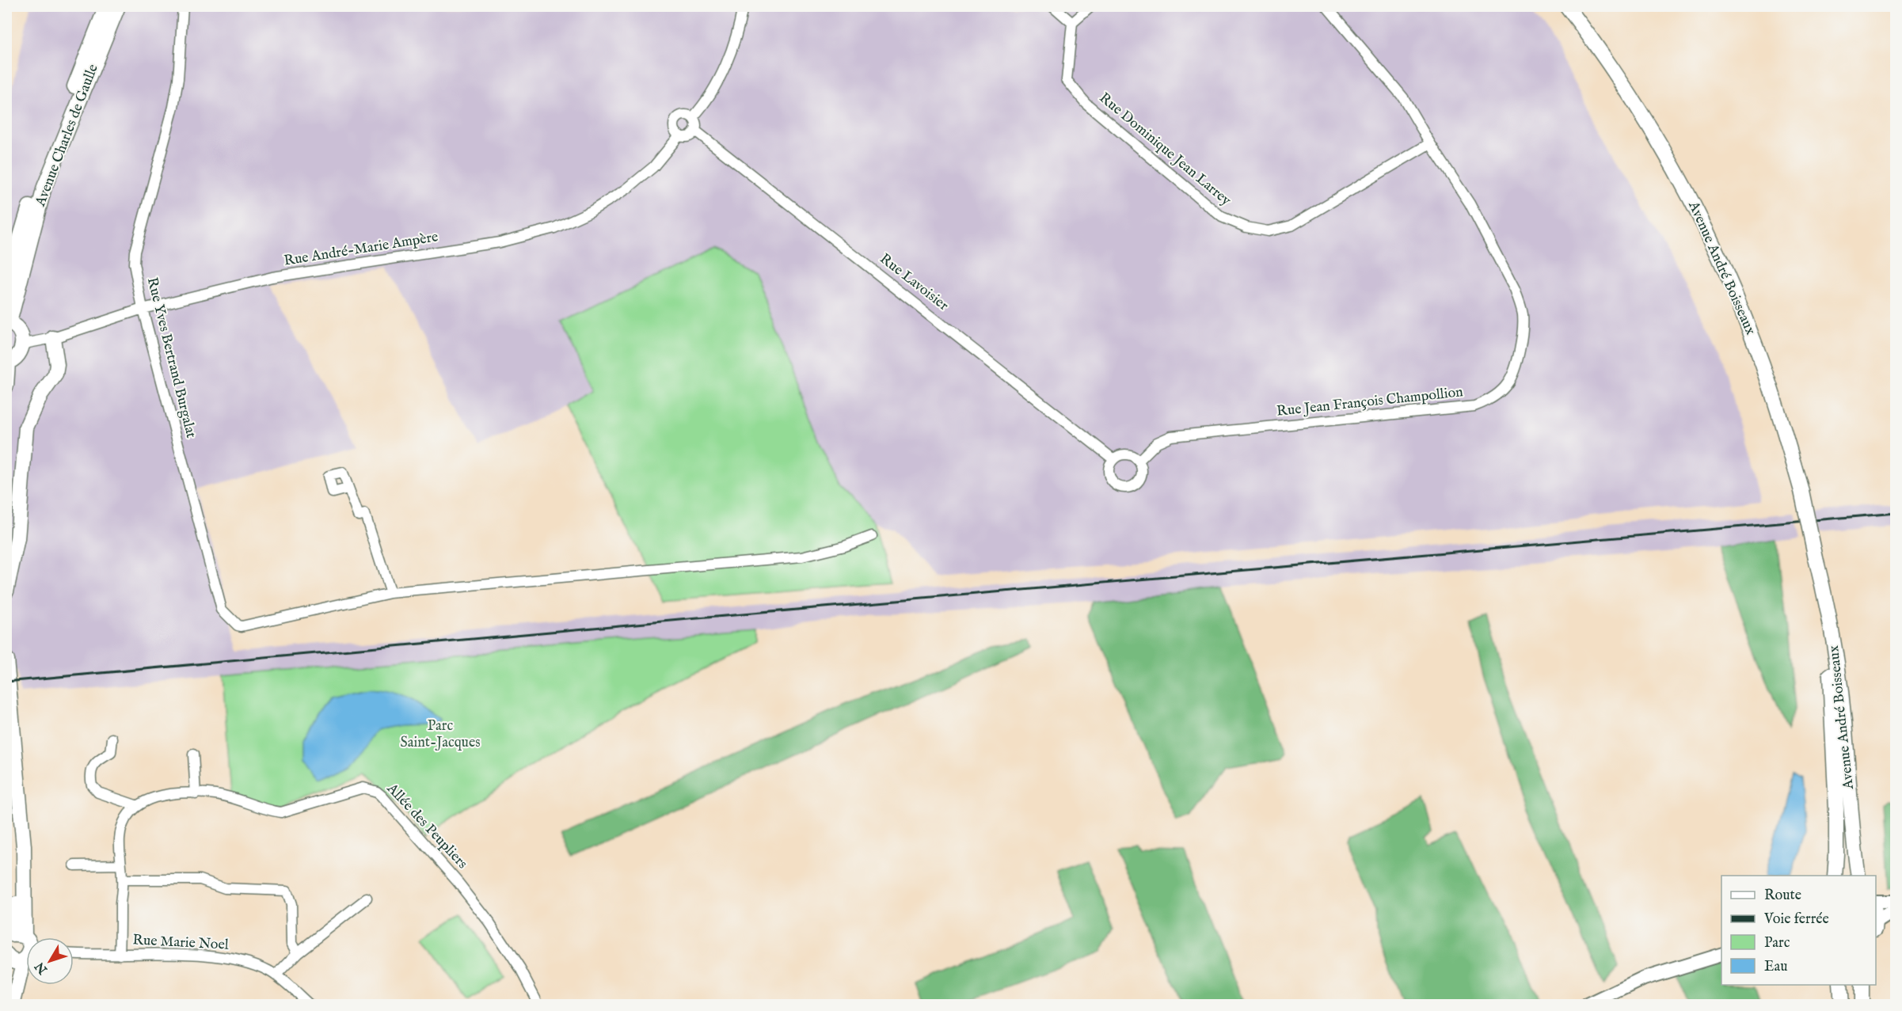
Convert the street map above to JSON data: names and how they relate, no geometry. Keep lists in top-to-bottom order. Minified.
{"streets":{"main road":["Avenue Charles de Gaulle","Avenue André Boisseaux"],"street":["Rue Dominique Jean Larrey","Rue André-Marie Ampère","Rue Lavoisier","Rue Yves Bertrand Burgalat","Rue Jean François Champollion","Allée des Peupliers","Rue Marie Noel"]},"crossings":[["Avenue Charles de Gaulle","Rue André-Marie Ampère"],["Rue Dominique Jean Larrey","Rue Jean François Champollion"],["Rue André-Marie Ampère","Rue Lavoisier"],["Rue André-Marie Ampère","Rue Yves Bertrand Burgalat"],["Rue Lavoisier","Rue Jean François Champollion"]],"parks":["Parc Saint-Jacques"],"legend":["Route","Voie ferrée","Parc","Eau"],"north":"bottom left"}
